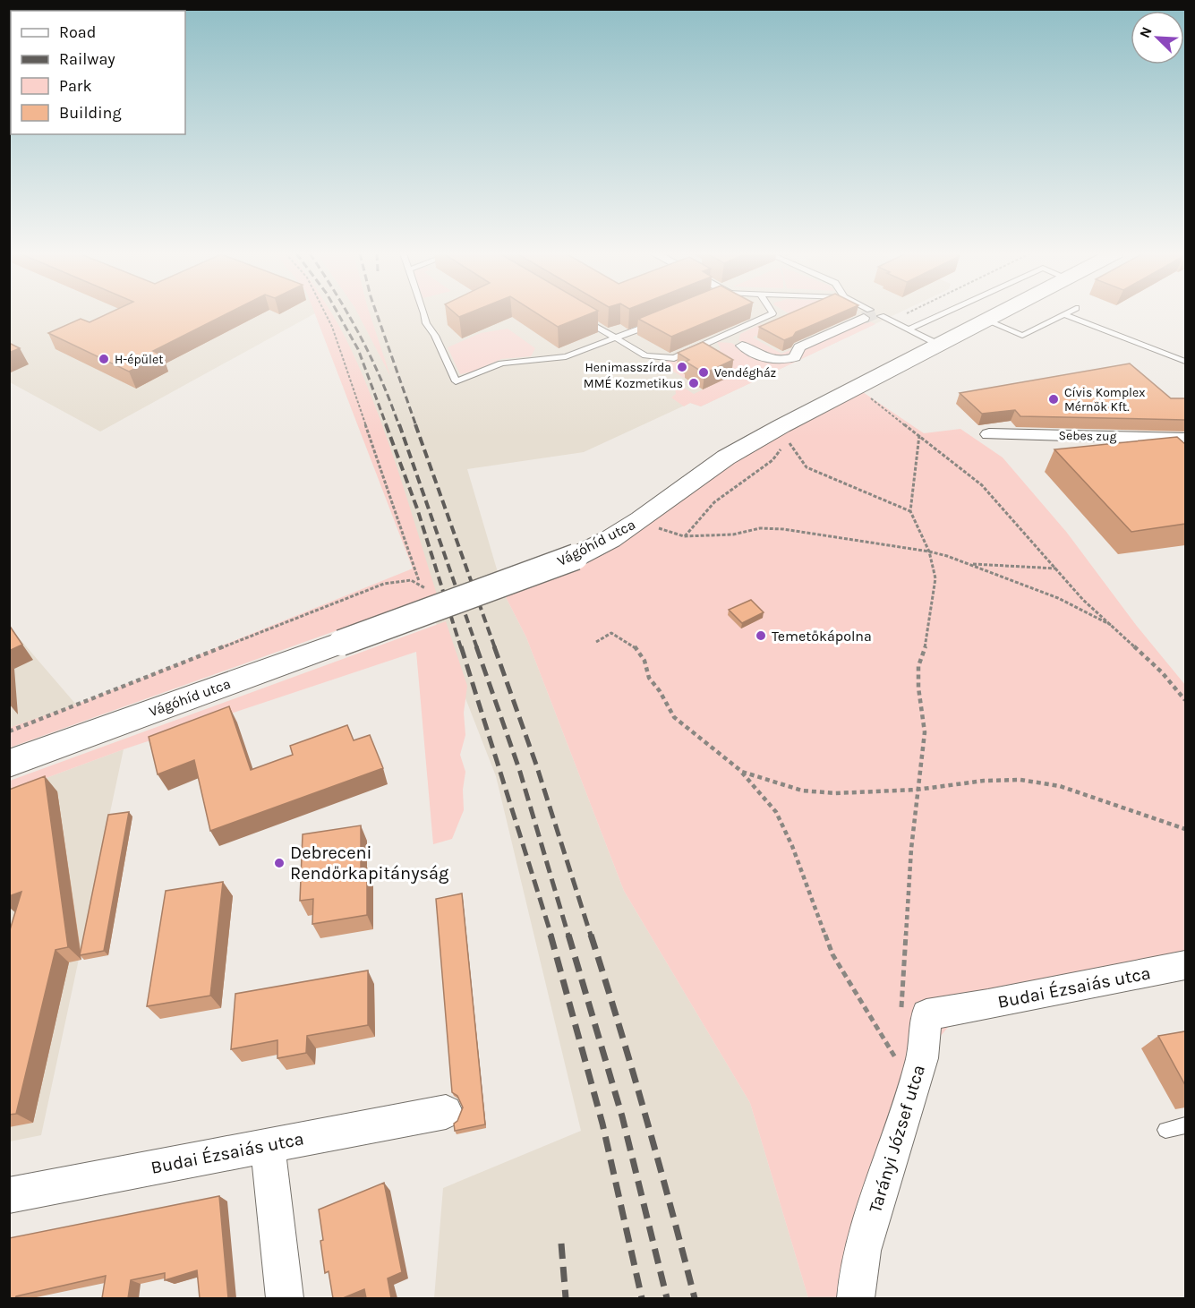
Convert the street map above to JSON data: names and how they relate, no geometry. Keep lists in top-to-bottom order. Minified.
{"streets":{"main road":["Vágóhíd utca"],"street":["Sebes zug","Budai Ézsaiás utca","Tarányi József utca"]},"crossings":[["Budai Ézsaiás utca","Tarányi József utca"]],"places":["H-épület","Henimasszírda","Vendégház","MMÉ Kozmetikus","Cívis Komplex Mérnök Kft.","Temetőkápolna","Debreceni Rendőrkapitányság"],"legend":["Road","Railway","Park","Building"],"north":"top left"}
